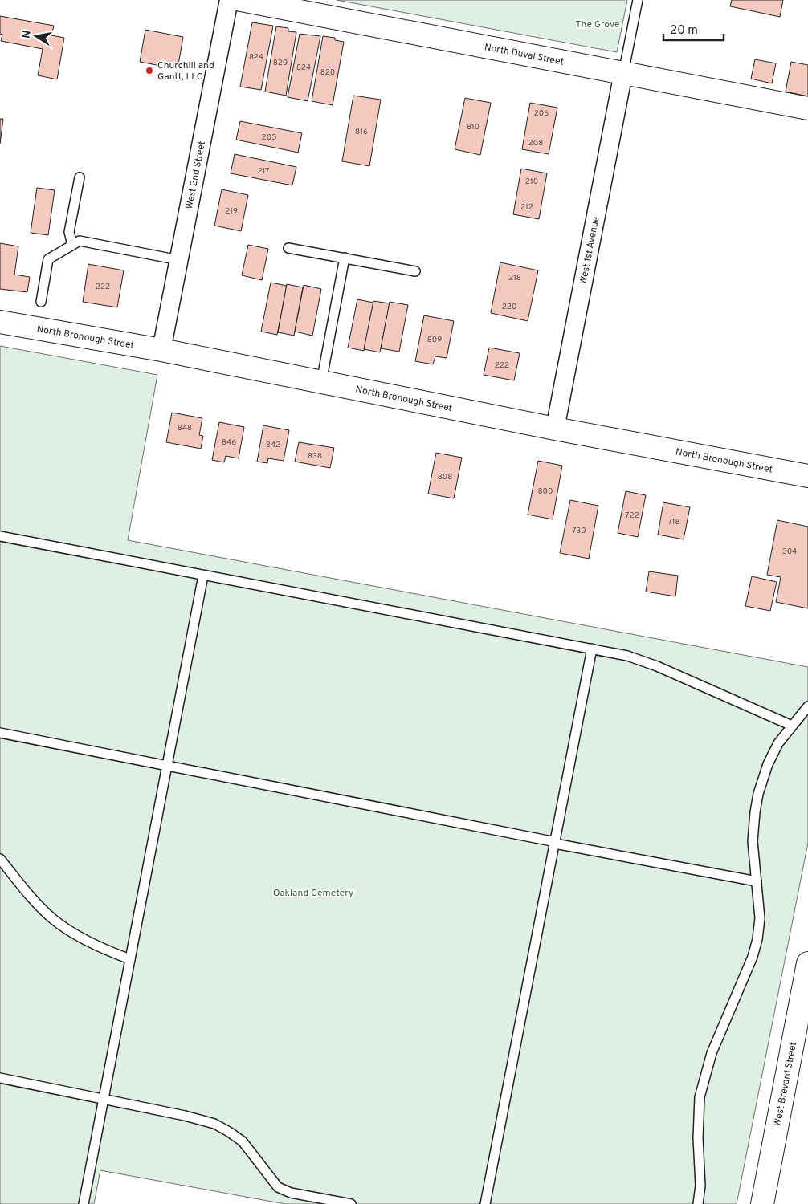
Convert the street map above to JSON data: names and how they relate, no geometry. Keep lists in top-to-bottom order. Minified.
{"streets":{"main road":["North Duval Street","North Bronough Street","West Brevard Street"],"street":["West 2nd Street","West 1st Avenue"]},"crossings":[["North Duval Street","West 1st Avenue"],["West 2nd Street","North Bronough Street"],["West 1st Avenue","North Bronough Street"]],"parks":["The Grove","Oakland Cemetery"],"places":["Churchill and Gantt, LLC"],"house_numbers":["824","820","824","820","206","810","816","205","208","217","210","212","219","218","222","220","809","222","848","846","842","838","808","800","722","718","730","304"],"scale_bar":"20 m","north":"left"}
